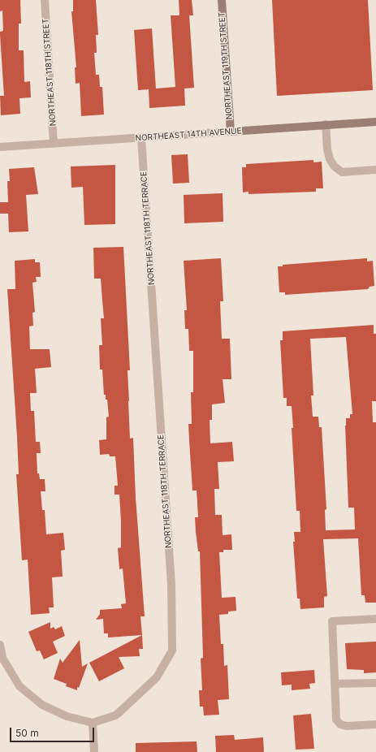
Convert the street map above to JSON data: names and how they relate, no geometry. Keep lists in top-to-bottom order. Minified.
{"streets":{"street":["NORTHEAST 119TH STREET","NORTHEAST 118TH STREET","NORTHEAST 14TH AVENUE","NORTHEAST 118TH TERRACE"]},"crossings":[["NORTHEAST 119TH STREET","NORTHEAST 14TH AVENUE"],["NORTHEAST 118TH STREET","NORTHEAST 14TH AVENUE"],["NORTHEAST 14TH AVENUE","NORTHEAST 118TH TERRACE"]],"scale_bar":"50 m"}
